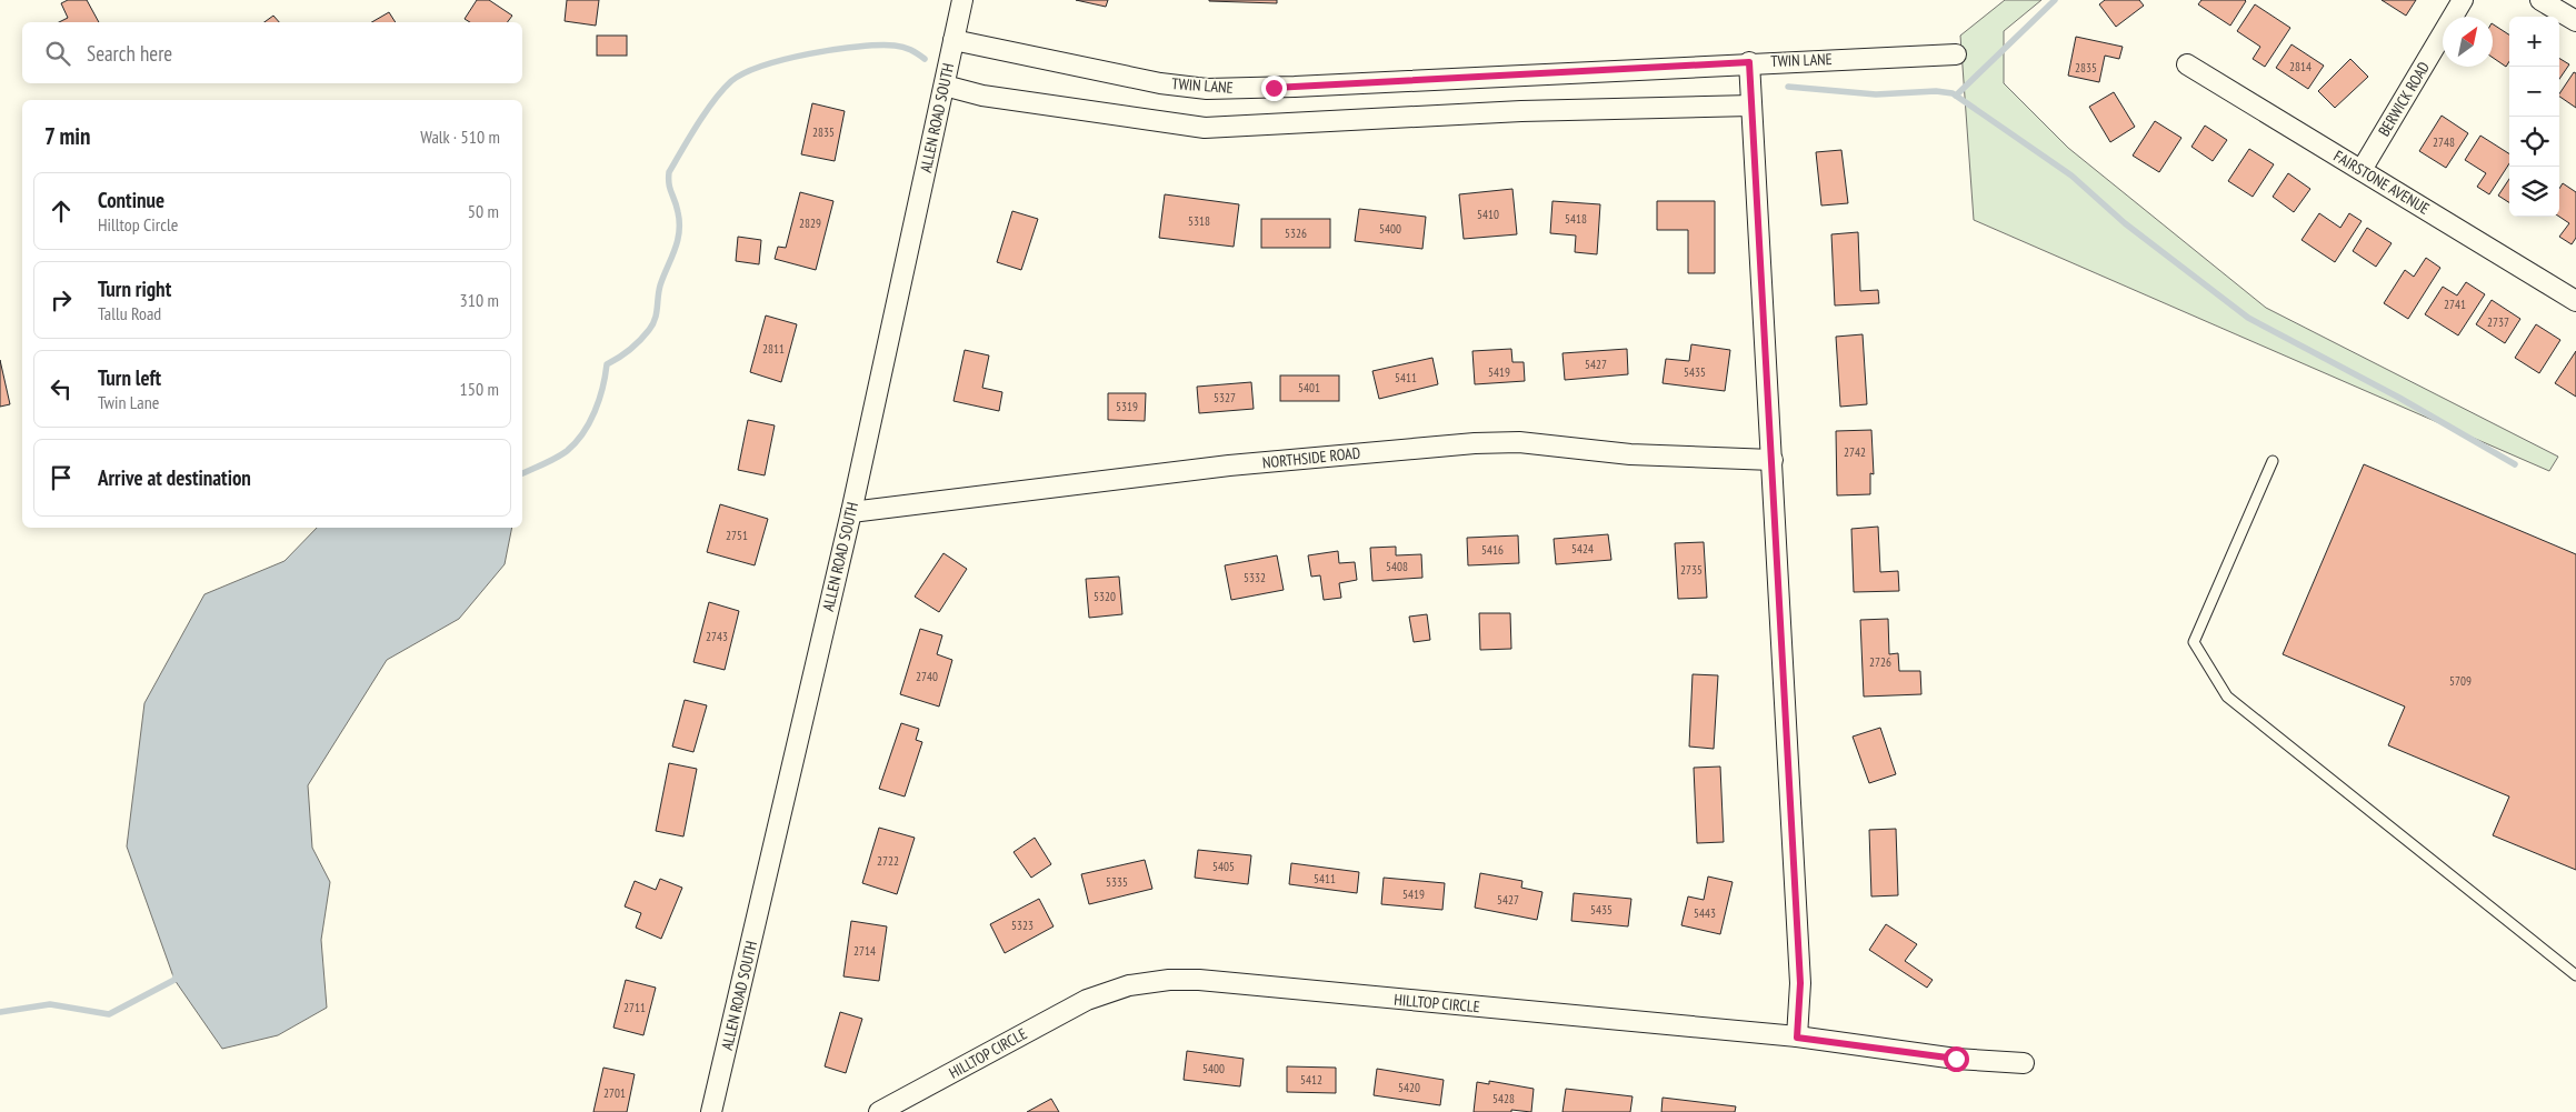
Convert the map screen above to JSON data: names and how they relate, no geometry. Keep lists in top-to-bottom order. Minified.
{"streets":{"street":["TWIN LANE","BERWICK ROAD","ALLEN ROAD SOUTH","FAIRSTONE AVENUE","NORTHSIDE ROAD","HILLTOP CIRCLE"]},"crossings":[["TWIN LANE","ALLEN ROAD SOUTH"],["BERWICK ROAD","FAIRSTONE AVENUE"],["ALLEN ROAD SOUTH","NORTHSIDE ROAD"]],"house_numbers":["2814","2835","2835","2748","5410","5418","5318","2829","5400","5326","2741","2737","2811","5427","5419","5435","5411","5401","5327","5319","2742","2751","5424","5416","5408","2735","5332","5320","2743","2726","2740","5709","2722","5405","5411","5335","5419","5427","5435","5443","5323","2714","2711","5400","5412","5420","2701","5428"],"north":"top right","page":{"map_buttons":["+","−"],"search":"Search here","heading":["7 min","Walk · 510 m"],"list":[["Continue","Hilltop Circle","50 m"],["Turn right","Tallu Road","310 m"],["Turn left","Twin Lane","150 m"],"Arrive at destination"]}}
